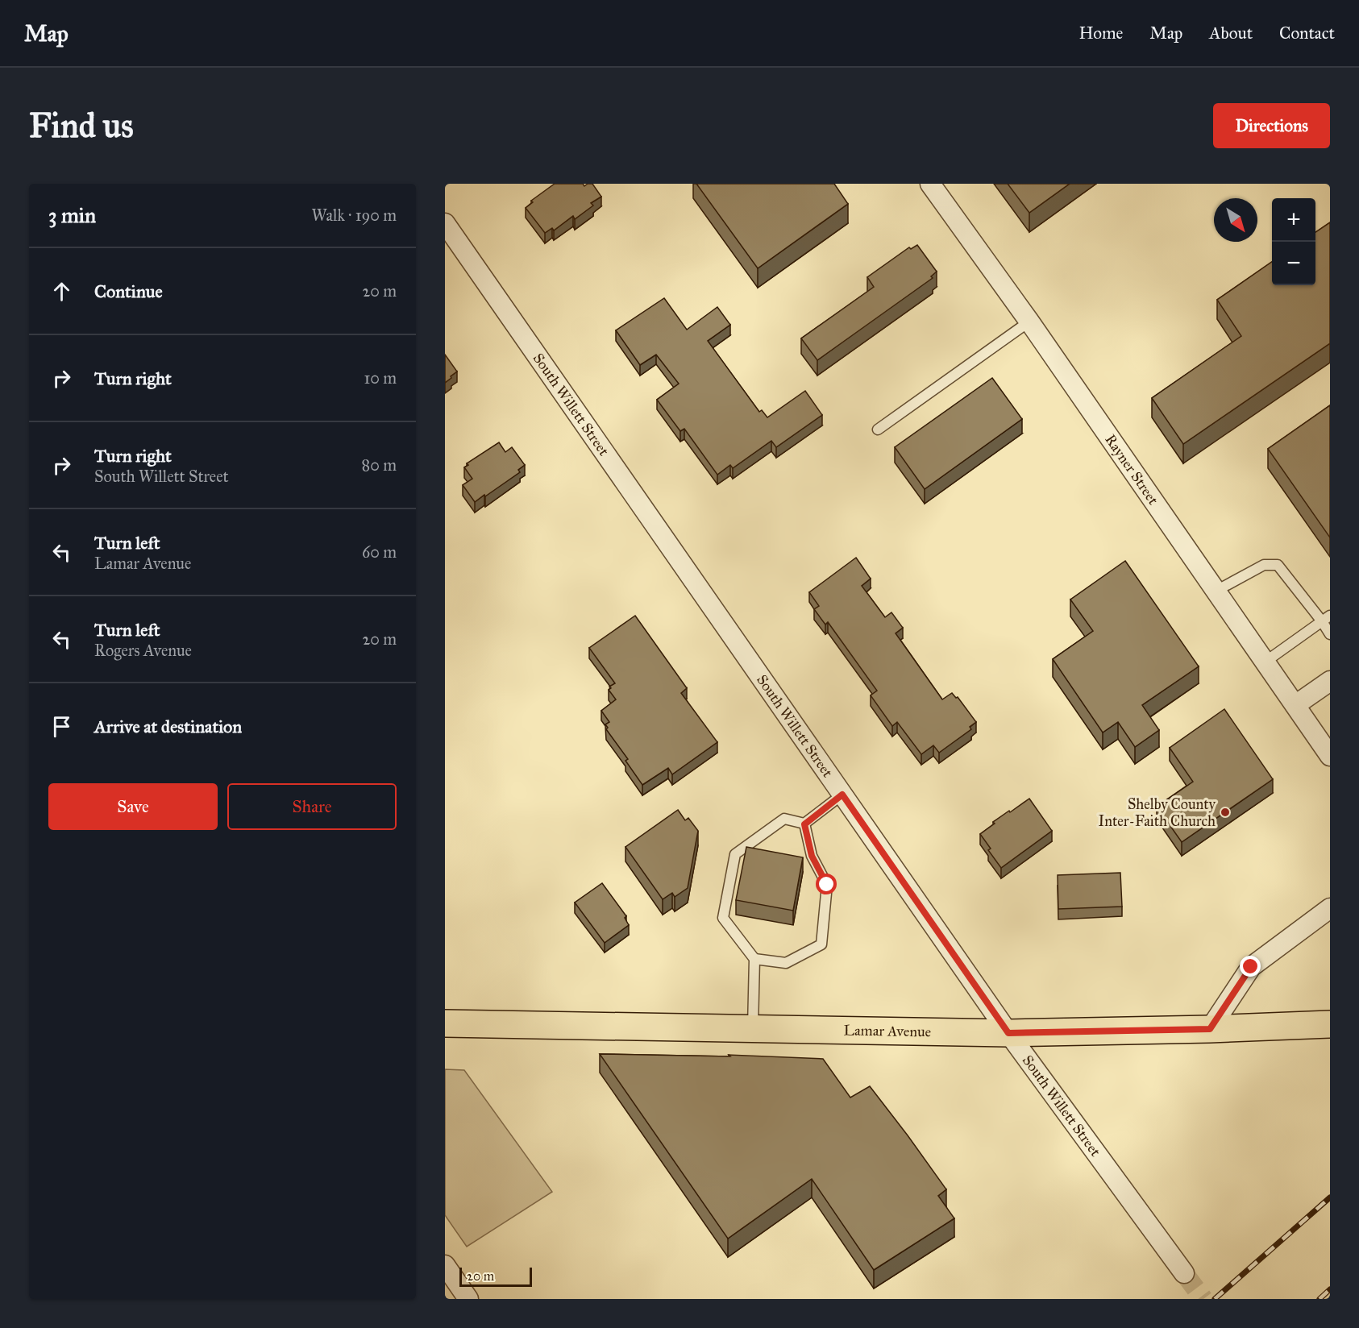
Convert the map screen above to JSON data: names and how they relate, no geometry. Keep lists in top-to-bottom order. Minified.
{"streets":{"main road":["Lamar Avenue"],"street":["South Willett Street","Rayner Street"]},"crossings":[["South Willett Street","Lamar Avenue"]],"places":["Shelby County Inter-Faith Church"],"scale_bar":"20 m","north":"bottom right","page":{"header":"Map","nav":["Home","Map","About","Contact"],"buttons":["Directions",["Save","Share"]],"title":"Find us","heading":["3 min","Walk · 190 m"],"map_buttons":["+","−"],"list":[["Continue","20 m"],["Turn right","10 m"],["Turn right","South Willett Street","80 m"],["Turn left","Lamar Avenue","60 m"],["Turn left","Rogers Avenue","20 m"],"Arrive at destination"],"scale":"20 m"}}
